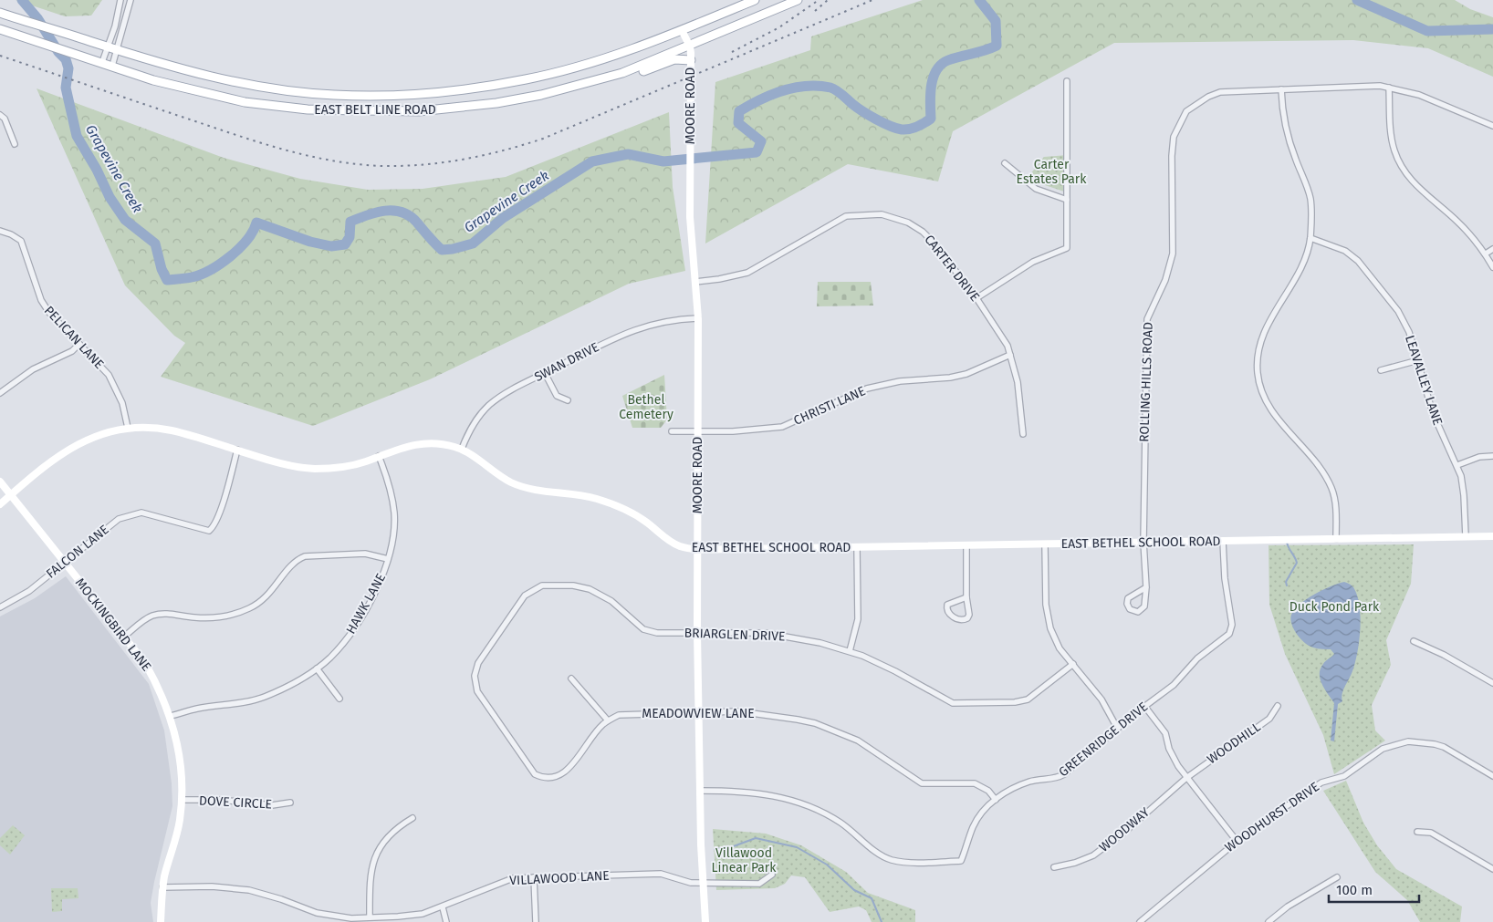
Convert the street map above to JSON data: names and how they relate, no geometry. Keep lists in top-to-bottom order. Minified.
{"streets":{"main road":["EAST BELT LINE ROAD"],"street":["MOORE ROAD","CARTER DRIVE","PELICAN LANE","SWAN DRIVE","LEAVALLEY LANE","ROLLING HILLS ROAD","CHRISTI LANE","EAST BETHEL SCHOOL ROAD","FALCON LANE","HAWK LANE","MOCKINGBIRD LANE","BRIARGLEN DRIVE","MEADOWVIEW LANE","GREENRIDGE DRIVE","WOODHILL","DOVE CIRCLE","WOODHURST DRIVE","WOODWAY","VILLAWOOD LANE"]},"crossings":[["MOORE ROAD","EAST BELT LINE ROAD"],["MOORE ROAD","CARTER DRIVE"],["MOORE ROAD","SWAN DRIVE"],["MOORE ROAD","CHRISTI LANE"],["MOORE ROAD","EAST BETHEL SCHOOL ROAD"],["MOORE ROAD","BRIARGLEN DRIVE"],["MOORE ROAD","MEADOWVIEW LANE"],["MOORE ROAD","GREENRIDGE DRIVE"],["MOORE ROAD","VILLAWOOD LANE"],["CARTER DRIVE","CHRISTI LANE"],["PELICAN LANE","EAST BETHEL SCHOOL ROAD"],["SWAN DRIVE","EAST BETHEL SCHOOL ROAD"],["LEAVALLEY LANE","EAST BETHEL SCHOOL ROAD"],["ROLLING HILLS ROAD","EAST BETHEL SCHOOL ROAD"],["EAST BETHEL SCHOOL ROAD","FALCON LANE"],["EAST BETHEL SCHOOL ROAD","HAWK LANE"],["EAST BETHEL SCHOOL ROAD","MOCKINGBIRD LANE"],["EAST BETHEL SCHOOL ROAD","GREENRIDGE DRIVE"],["FALCON LANE","MOCKINGBIRD LANE"],["HAWK LANE","MOCKINGBIRD LANE"],["MOCKINGBIRD LANE","DOVE CIRCLE"],["MOCKINGBIRD LANE","VILLAWOOD LANE"],["BRIARGLEN DRIVE","MEADOWVIEW LANE"],["MEADOWVIEW LANE","GREENRIDGE DRIVE"],["WOODHILL","WOODWAY"]],"water":["Grapevine Creek"],"parks":["Carter Estates Park","Bethel Cemetery","Duck Pond Park","Villawood Linear Park"],"scale_bar":"100 m"}
